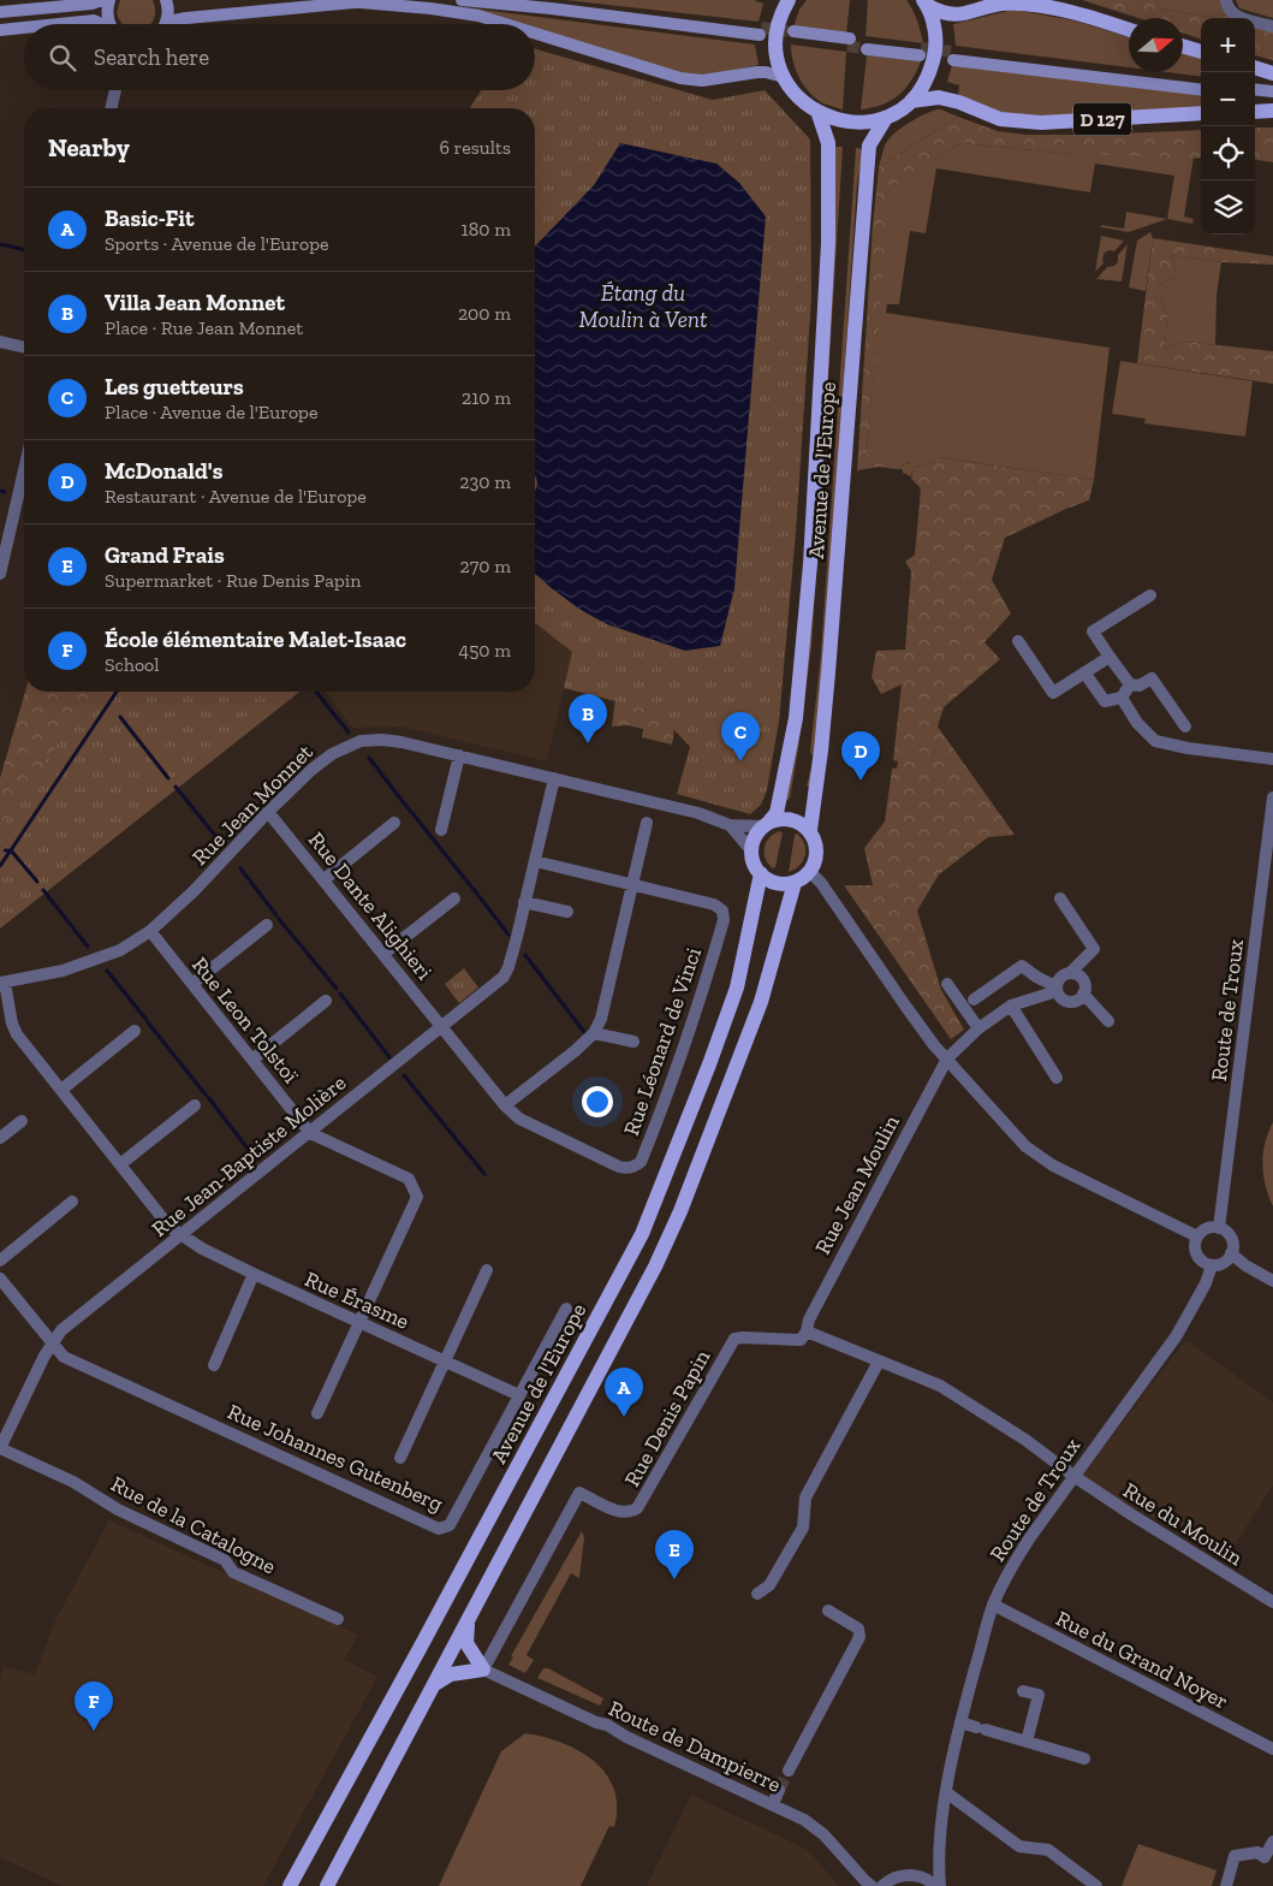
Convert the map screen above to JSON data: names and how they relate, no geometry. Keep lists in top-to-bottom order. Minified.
{"streets":{"main road":["D 127","Avenue de l'Europe"],"street":["Rue Jean Monnet","Rue Dante Alighieri","Route de Troux","Rue Leon Tolstoï","Rue Léonard de Vinci","Rue Jean-Baptiste Molière","Rue Jean Moulin","Rue Érasme","Rue Denis Papin","Rue Johannes Gutenberg","Rue du Moulin","Rue de la Catalogne","Rue du Grand Noyer","Route de Dampierre"]},"crossings":[["Avenue de l'Europe","Rue Jean Monnet"],["Rue Jean Monnet","Rue Dante Alighieri"],["Rue Jean Monnet","Rue Leon Tolstoï"],["Rue Jean Monnet","Rue Jean-Baptiste Molière"],["Rue Jean Monnet","Rue Érasme"],["Rue Dante Alighieri","Rue Léonard de Vinci"],["Rue Dante Alighieri","Rue Jean-Baptiste Molière"],["Route de Troux","Rue du Moulin"],["Route de Troux","Rue du Grand Noyer"],["Rue Leon Tolstoï","Rue Jean-Baptiste Molière"],["Rue Léonard de Vinci","Rue Jean-Baptiste Molière"],["Rue Jean-Baptiste Molière","Rue Érasme"],["Rue Jean-Baptiste Molière","Rue Johannes Gutenberg"],["Rue Jean-Baptiste Molière","Rue de la Catalogne"],["Rue Jean Moulin","Rue Denis Papin"],["Rue Jean Moulin","Rue du Moulin"],["Rue Érasme","Rue Johannes Gutenberg"],["Rue Denis Papin","Rue du Moulin"],["Rue Denis Papin","Route de Dampierre"]],"water":["Étang du Moulin à Vent"],"north":"right","page":{"map_buttons":["+","−"],"search":"Search here","heading":["Nearby","6 results"],"list":[{"mark":"A","name":"Basic-Fit","note":"Sports · Avenue de l'Europe","value":"180 m"},{"mark":"B","name":"Villa Jean Monnet","note":"Place · Rue Jean Monnet","value":"200 m"},{"mark":"C","name":"Les guetteurs","note":"Place · Avenue de l'Europe","value":"210 m"},{"mark":"D","name":"McDonald's","note":"Restaurant · Avenue de l'Europe","value":"230 m"},{"mark":"E","name":"Grand Frais","note":"Supermarket · Rue Denis Papin","value":"270 m"},{"mark":"F","name":"École élémentaire Malet-Isaac","note":"School","value":"450 m"}],"pins":["B","C","D","A","E","F"]}}
